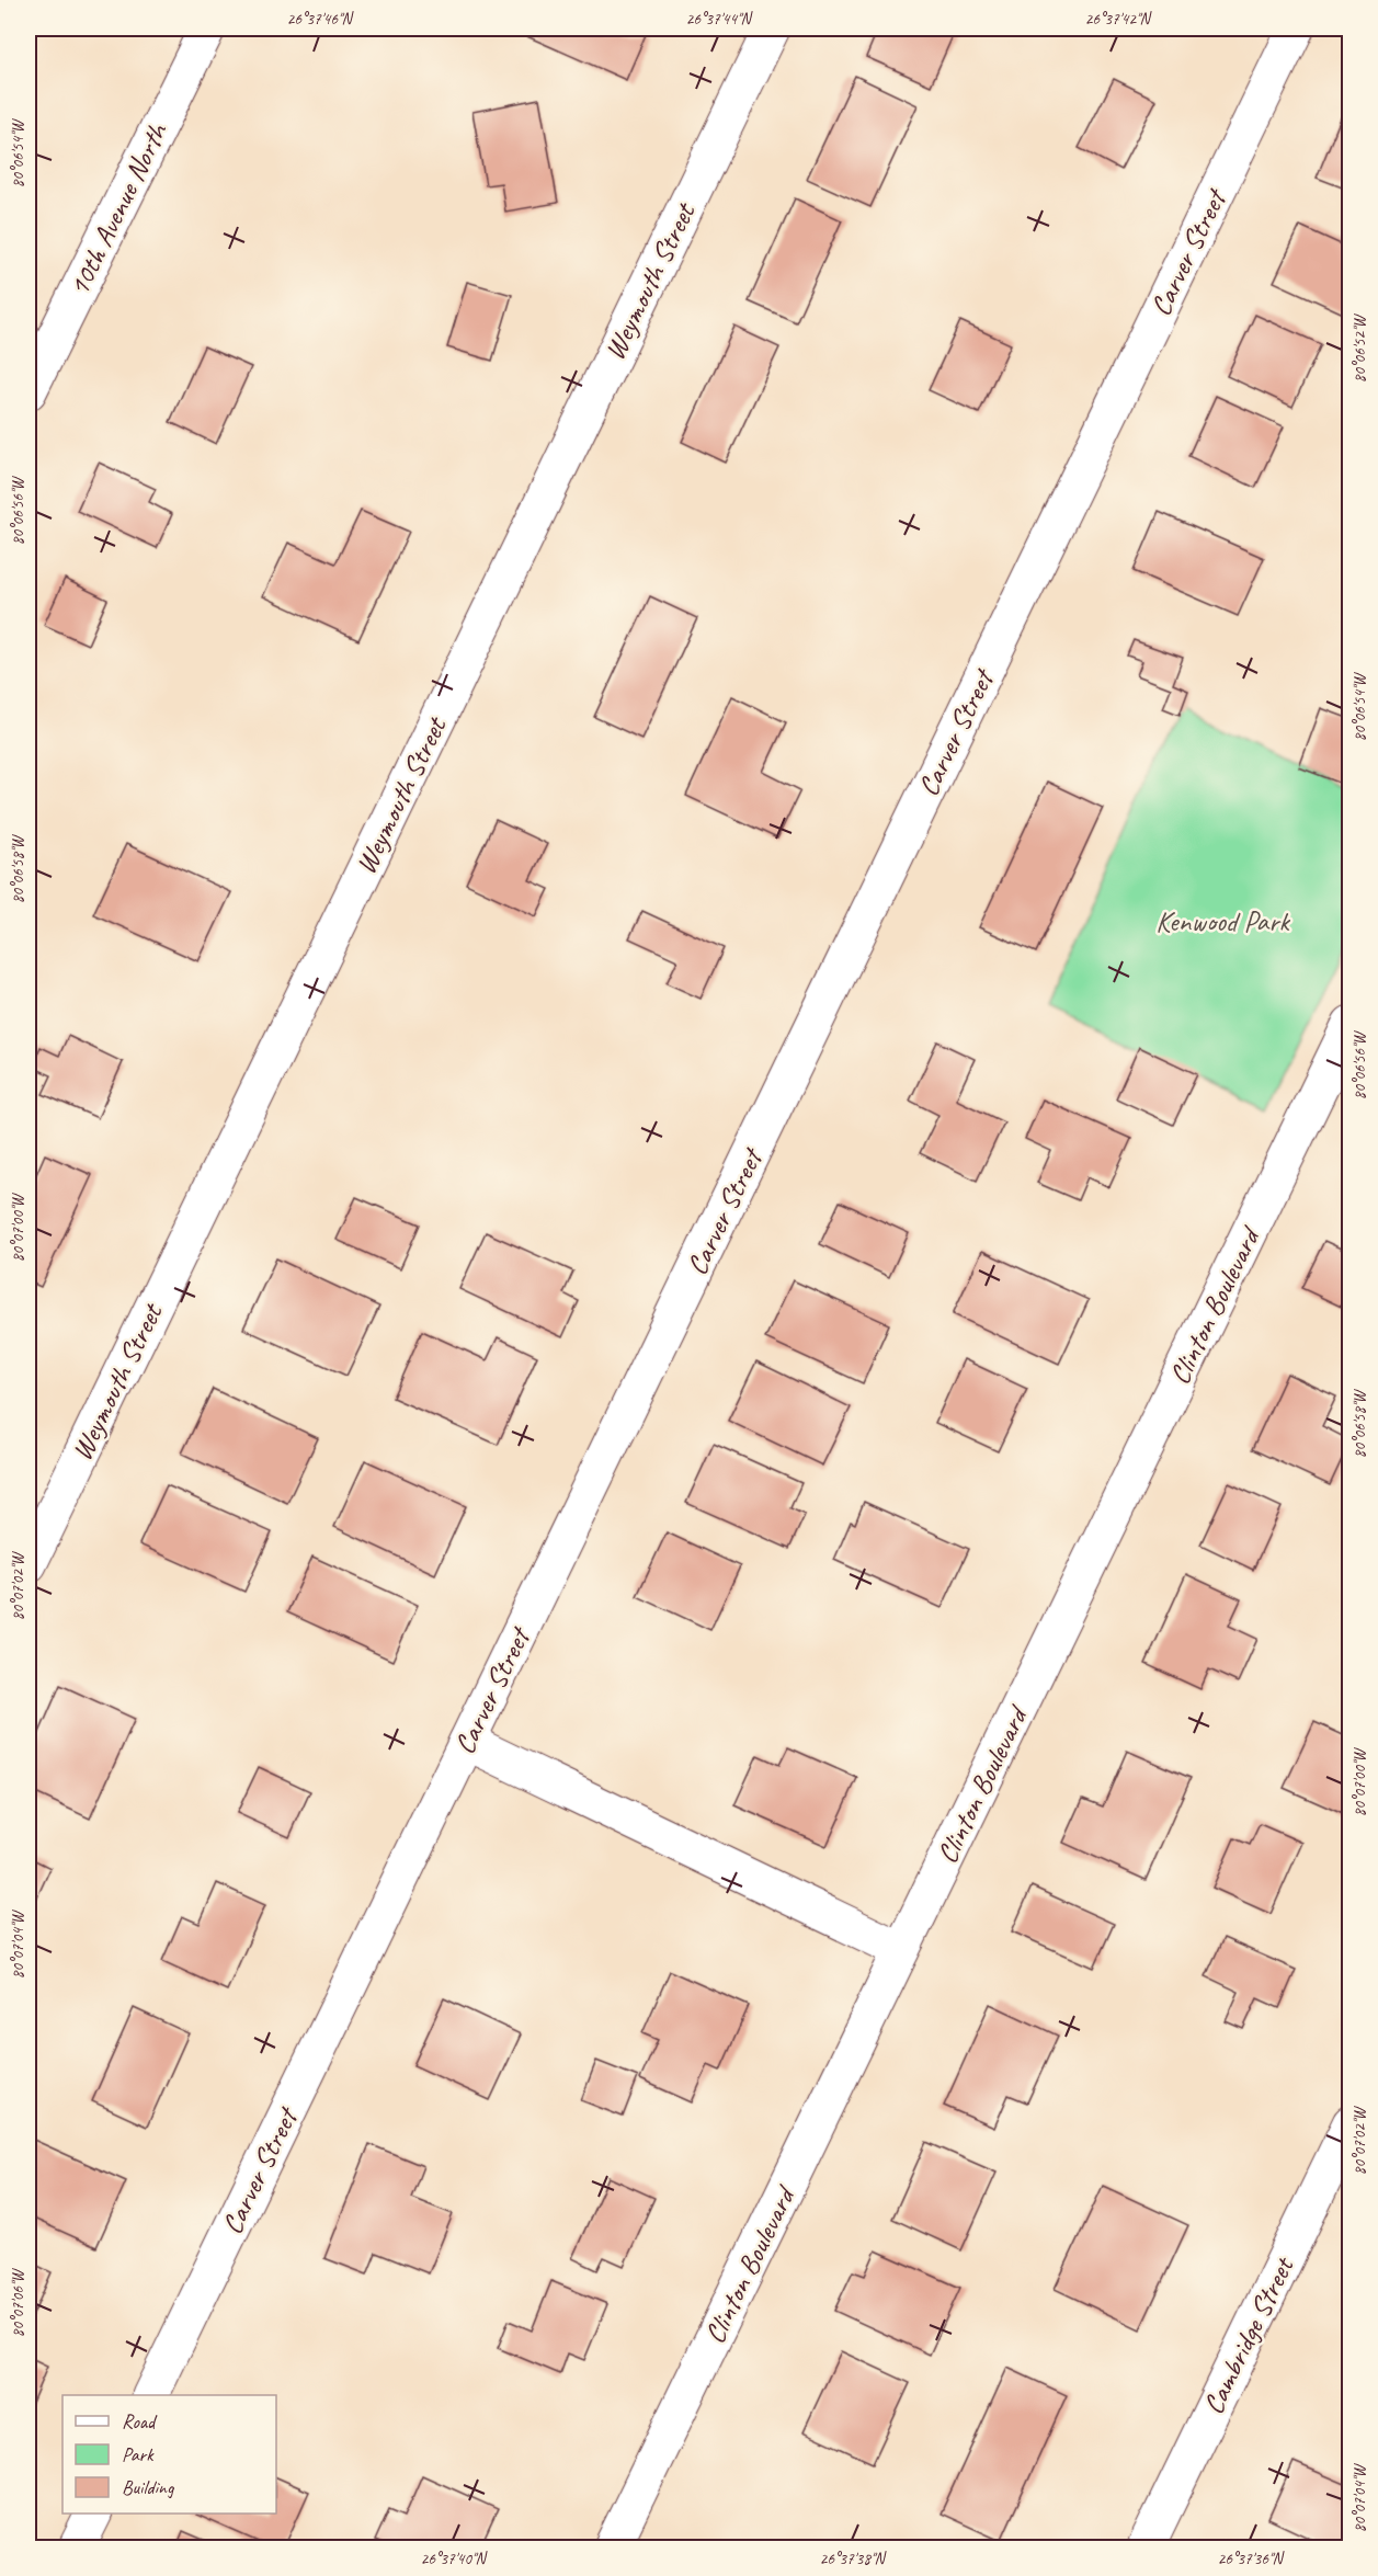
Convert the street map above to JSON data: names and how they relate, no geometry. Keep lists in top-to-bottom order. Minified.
{"streets":{"street":["10th Avenue North","Carver Street","Weymouth Street","Clinton Boulevard","Cambridge Street"]},"parks":["Kenwood Park"],"legend":["Road","Park","Building"],"coordinates":["26°37'46\"N","26°37'44\"N","26°37'42\"N","80°06'54\"W","80°06'52\"W","80°06'56\"W","80°06'58\"W","80°07'00\"W","80°07'02\"W","80°07'04\"W","80°07'06\"W","26°37'40\"N","26°37'38\"N","26°37'36\"N"]}
